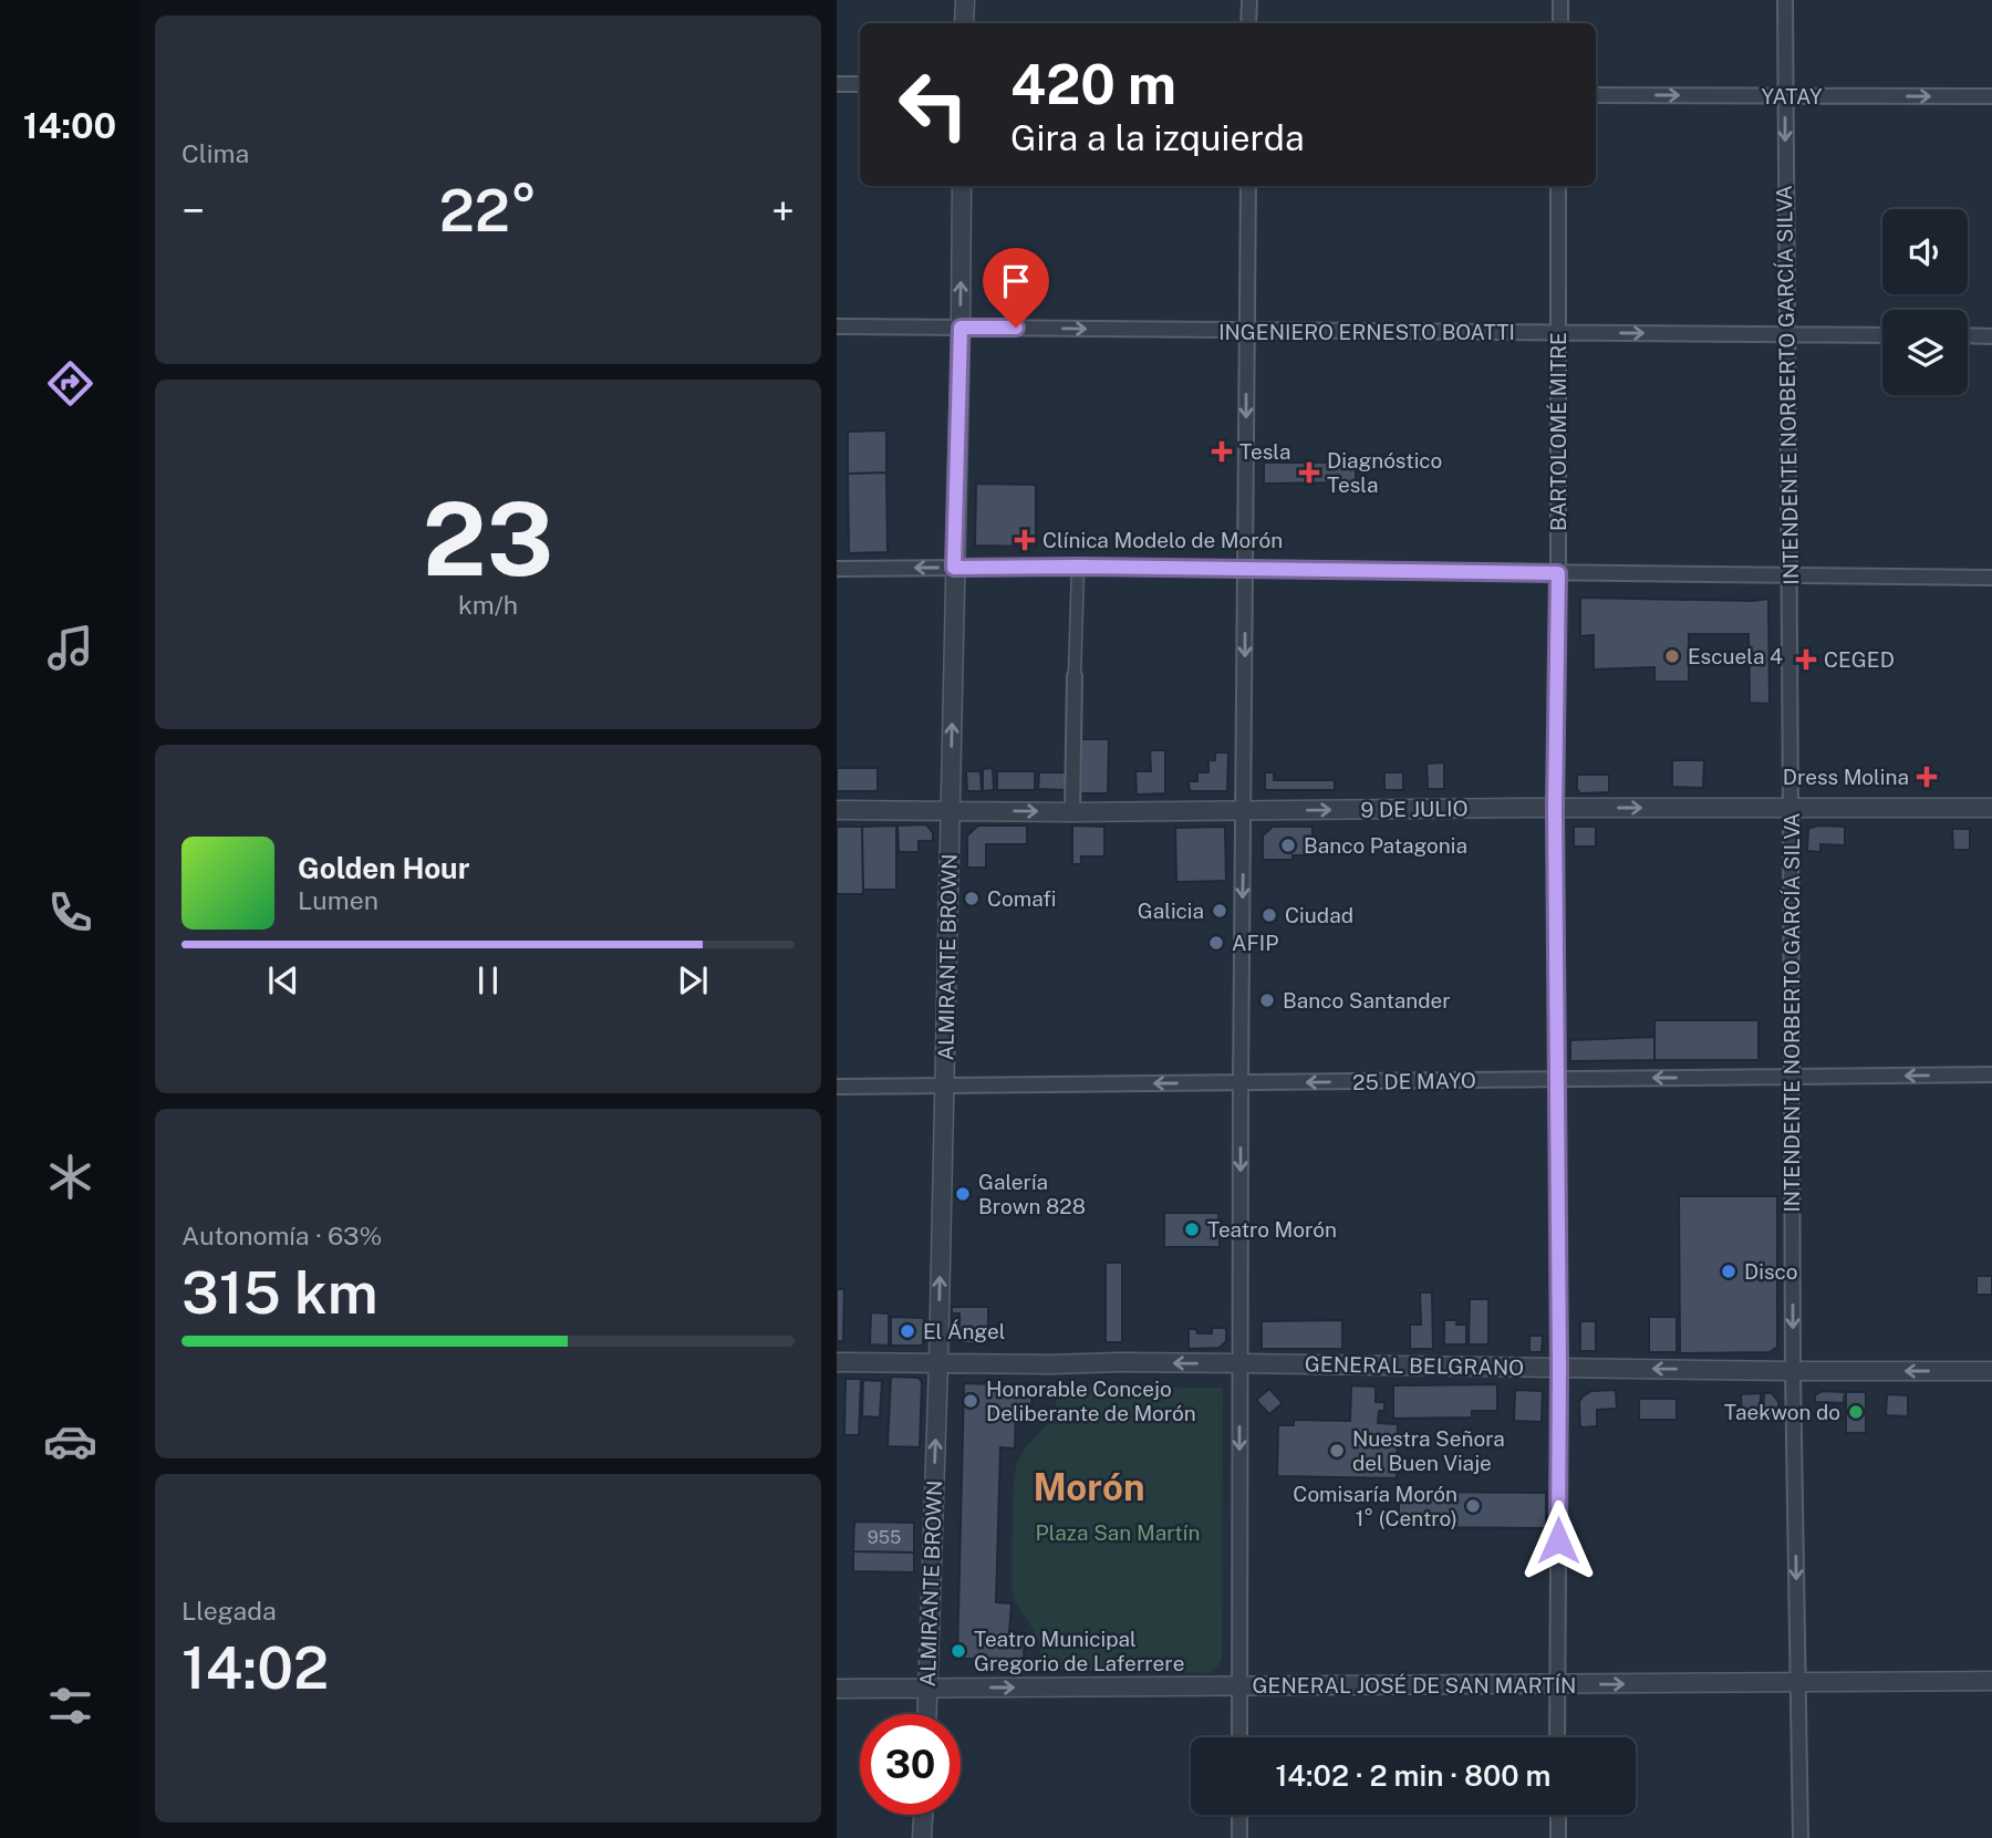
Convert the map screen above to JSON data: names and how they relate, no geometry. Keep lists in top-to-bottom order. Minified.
{"streets":{"street":["YATAY","INGENIERO ERNESTO BOATTI","INTENDENTE NORBERTO GARCÍA SILVA","BARTOLOMÉ MITRE","9 DE JULIO","ALMIRANTE BROWN","25 DE MAYO","GENERAL BELGRANO","GENERAL JOSÉ DE SAN MARTÍN"]},"crossings":[["YATAY","INTENDENTE NORBERTO GARCÍA SILVA"],["INGENIERO ERNESTO BOATTI","INTENDENTE NORBERTO GARCÍA SILVA"],["INGENIERO ERNESTO BOATTI","BARTOLOMÉ MITRE"],["INGENIERO ERNESTO BOATTI","ALMIRANTE BROWN"],["INTENDENTE NORBERTO GARCÍA SILVA","9 DE JULIO"],["INTENDENTE NORBERTO GARCÍA SILVA","25 DE MAYO"],["INTENDENTE NORBERTO GARCÍA SILVA","GENERAL BELGRANO"],["INTENDENTE NORBERTO GARCÍA SILVA","GENERAL JOSÉ DE SAN MARTÍN"],["BARTOLOMÉ MITRE","9 DE JULIO"],["BARTOLOMÉ MITRE","25 DE MAYO"],["BARTOLOMÉ MITRE","GENERAL BELGRANO"],["BARTOLOMÉ MITRE","GENERAL JOSÉ DE SAN MARTÍN"],["9 DE JULIO","ALMIRANTE BROWN"],["ALMIRANTE BROWN","25 DE MAYO"],["ALMIRANTE BROWN","GENERAL BELGRANO"],["ALMIRANTE BROWN","GENERAL JOSÉ DE SAN MARTÍN"]],"one_way":["YATAY","INGENIERO ERNESTO BOATTI","INTENDENTE NORBERTO GARCÍA SILVA","9 DE JULIO","ALMIRANTE BROWN","25 DE MAYO","GENERAL BELGRANO","GENERAL JOSÉ DE SAN MARTÍN"],"districts":["Morón"],"parks":["Plaza San Martín"],"places":{"health":["Tesla","Diagnóstico Tesla","Clínica Modelo de Morón","CEGED","Dress Molina"],"other":["Escuela 4","Banco Patagonia","Comafi","Galicia","Ciudad","AFIP","Banco Santander","Galería Brown 828","Teatro Morón","Disco","El Ángel","Honorable Concejo Deliberante de Morón","Taekwon do","Nuestra Señora del Buen Viaje","Comisaría Morón 1° (Centro)","Teatro Municipal Gregorio de Laferrere"]},"house_numbers":["955"],"page":{"tabs":"14:00","tile":["Clima",["23","km/h"],["Autonomía · 63%","315 km"],["Llegada","14:02"]],"turn":["420 m","Gira a la izquierda"],"heat":["−","22°","+"],"song":["Golden Hour","Lumen"],"limit":"30","trip":"14:02 · 2 min · 800 m"}}
